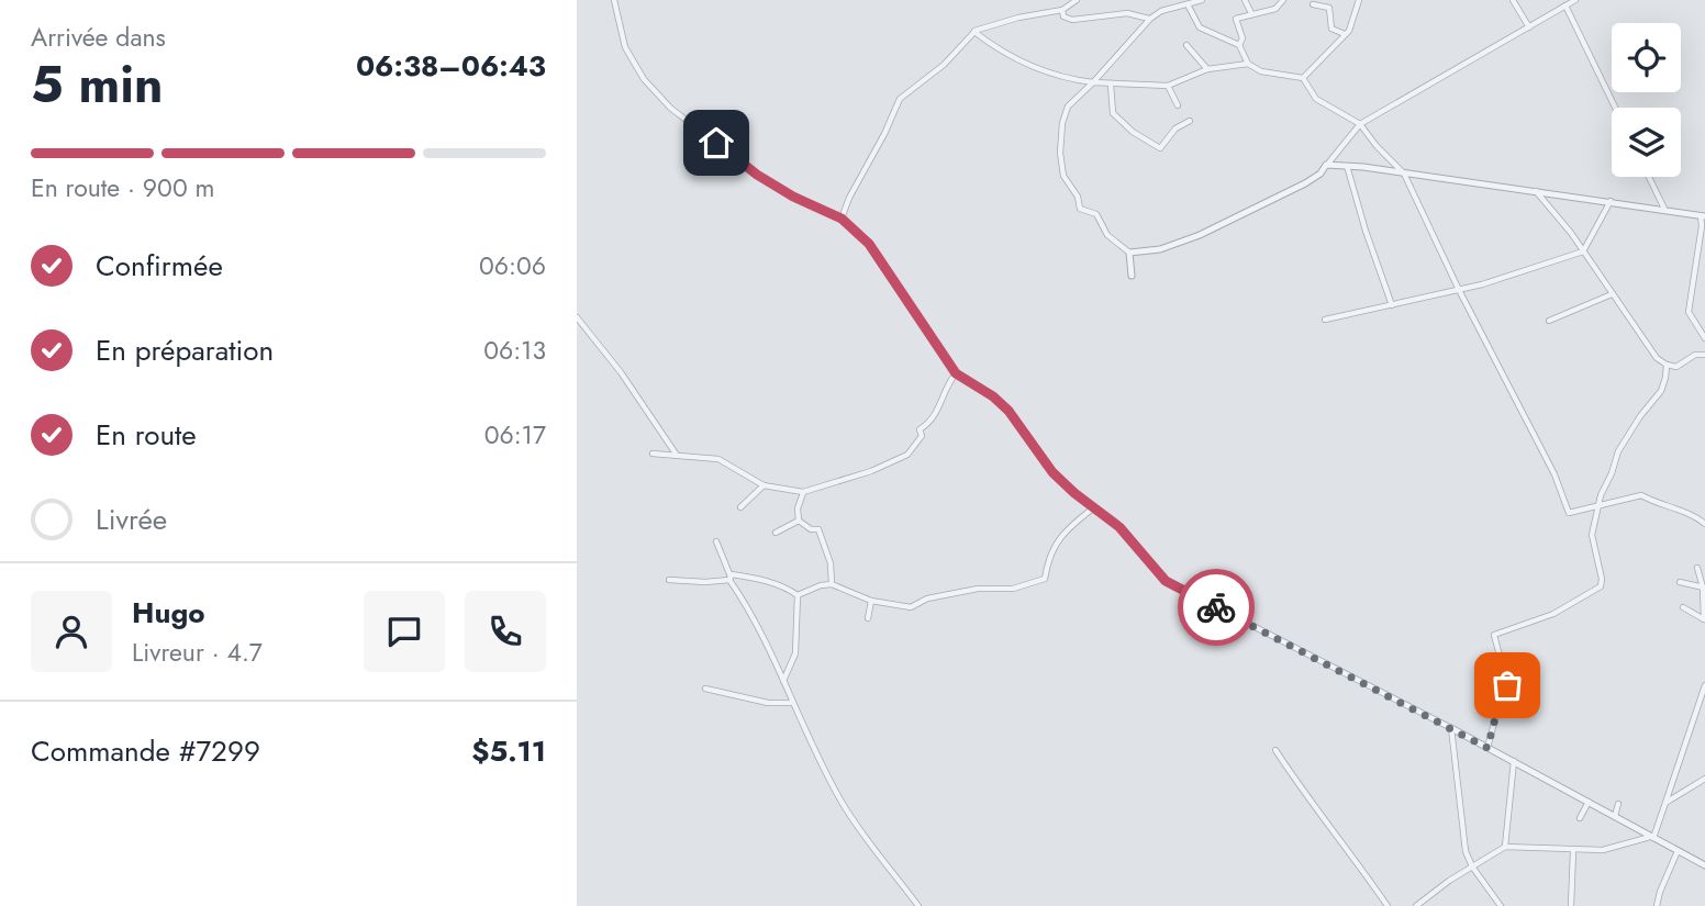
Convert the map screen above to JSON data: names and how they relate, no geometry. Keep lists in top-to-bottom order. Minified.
{"page":{"heading":["5 min","Arrivée dans","06:38–06:43"],"panel":["Hugo","Livreur · 4.7","Commande #7299","$5.11"],"bar":"En route · 900 m","list":[["Confirmée","06:06"],["En préparation","06:13"],["En route","06:17"],"Livrée"]}}
